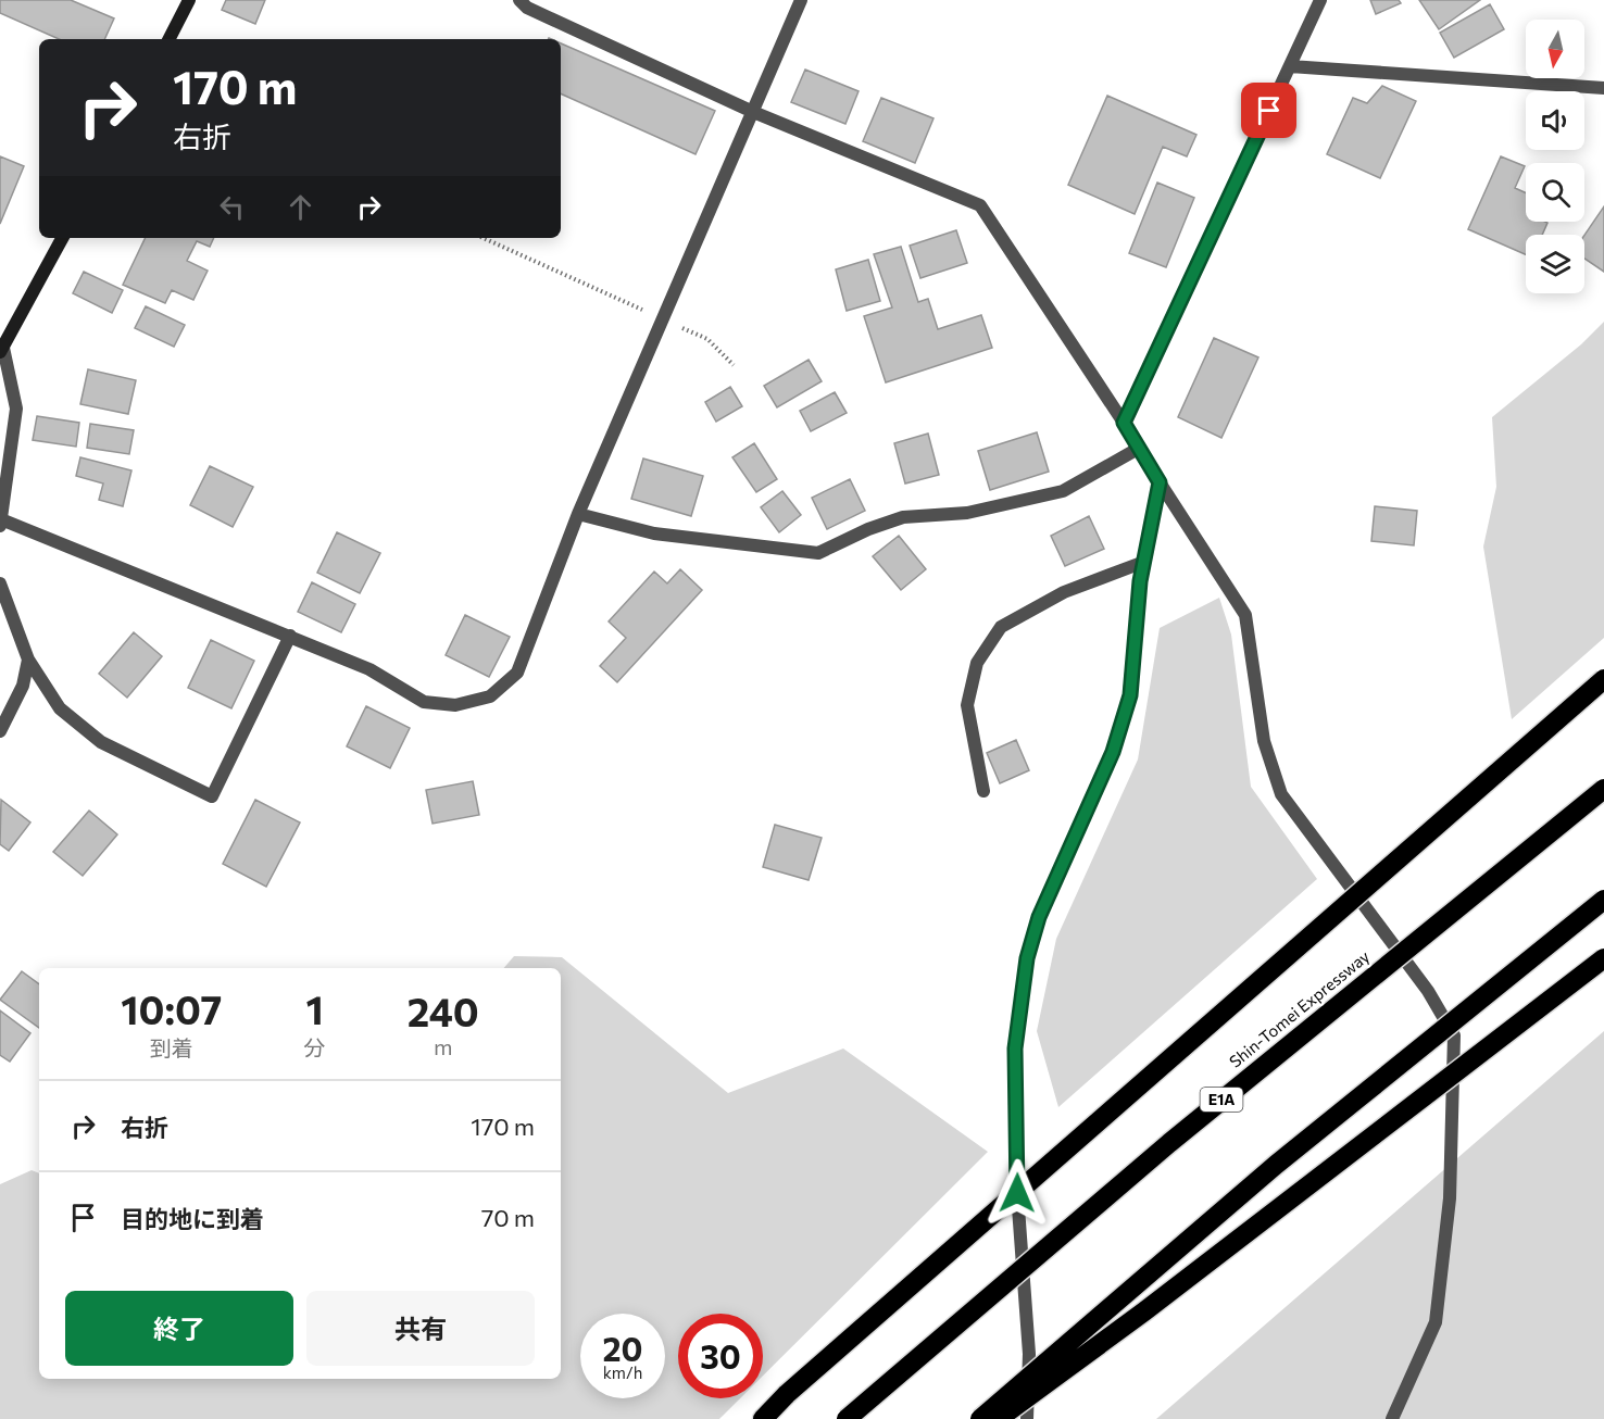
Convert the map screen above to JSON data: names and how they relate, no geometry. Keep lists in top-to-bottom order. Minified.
{"streets":{"highway":["Shin-Tomei Expressway","E1A"]},"north":"bottom","page":{"turn":["170 m","右折"],"eta":["10:07","到着","1","分","240","m"],"list":[{"name":"右折","value":"170 m"},{"name":"目的地に到着","value":"70 m"}],"buttons":["終了","共有"],"speed":"20 km/h","limit":"30"}}
